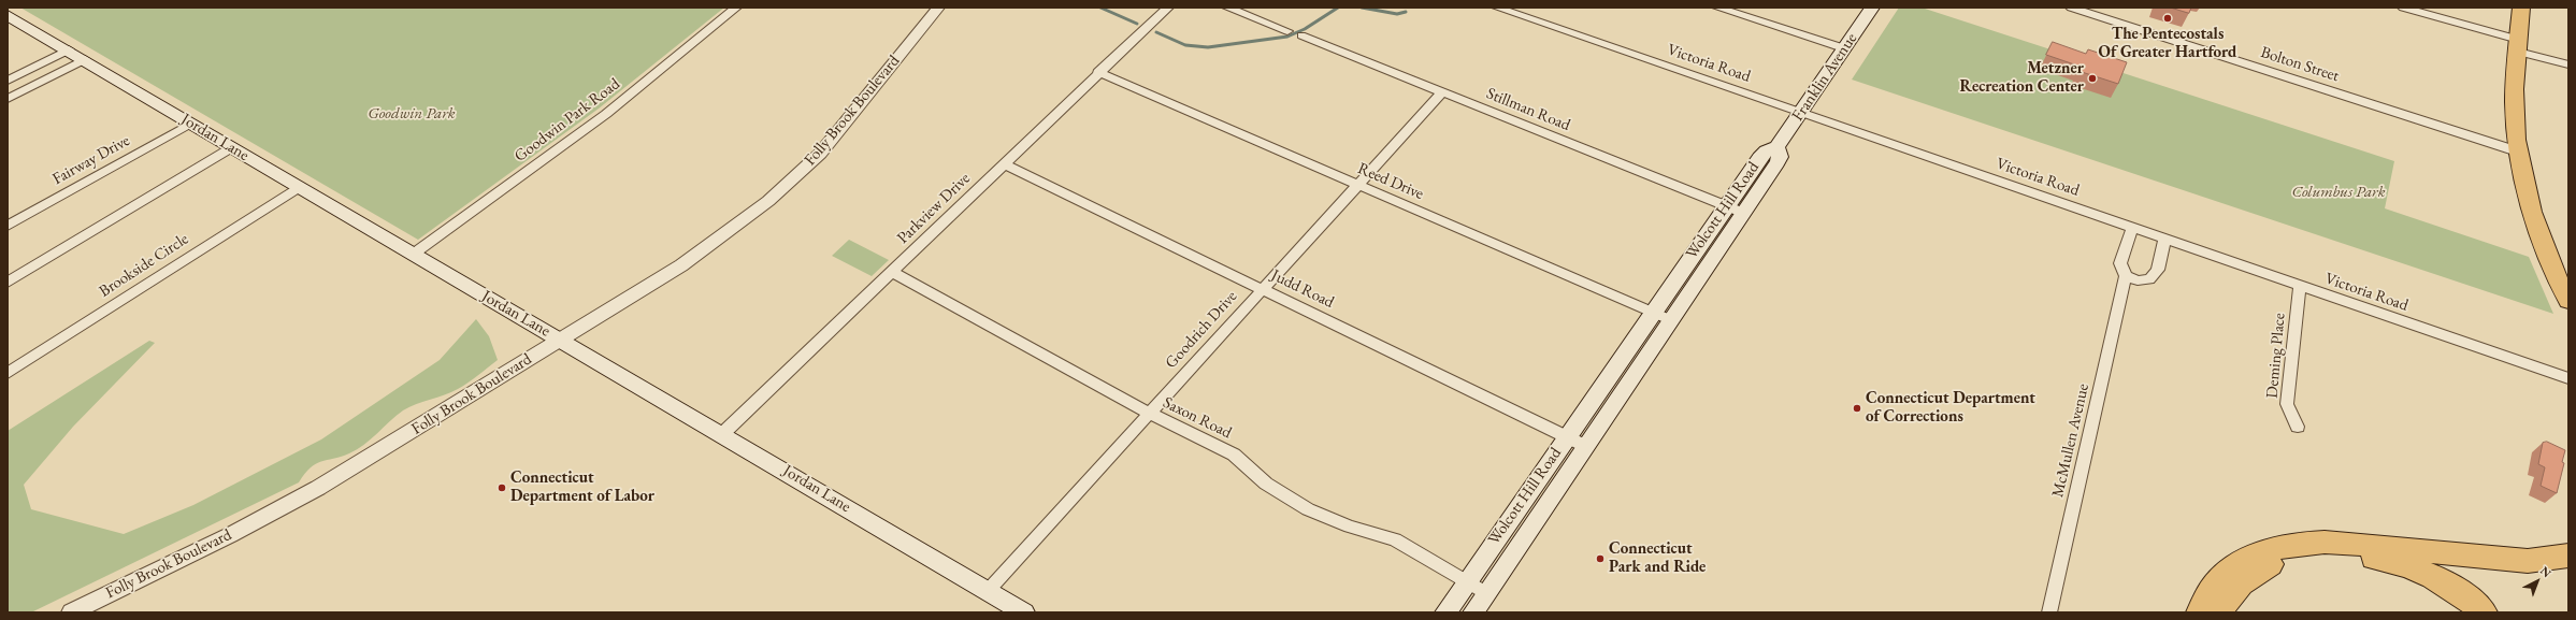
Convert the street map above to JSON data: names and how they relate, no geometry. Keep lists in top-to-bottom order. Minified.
{"streets":{"main road":["Franklin Avenue","Jordan Lane","Wolcott Hill Road"],"street":["Victoria Road","Bolton Street","Stillman Road","Folly Brook Boulevard","Goodwin Park Road","Fairway Drive","Reed Drive","Parkview Drive","Brookside Circle","Judd Road","Goodrich Drive","Deming Place","Saxon Road","McMullen Avenue"]},"crossings":[["Victoria Road","Franklin Avenue"],["Victoria Road","Deming Place"],["Victoria Road","McMullen Avenue"],["Franklin Avenue","Wolcott Hill Road"],["Stillman Road","Wolcott Hill Road"],["Stillman Road","Goodrich Drive"],["Folly Brook Boulevard","Jordan Lane"],["Goodwin Park Road","Jordan Lane"],["Jordan Lane","Fairway Drive"],["Jordan Lane","Parkview Drive"],["Jordan Lane","Brookside Circle"],["Jordan Lane","Goodrich Drive"],["Reed Drive","Parkview Drive"],["Reed Drive","Wolcott Hill Road"],["Reed Drive","Goodrich Drive"],["Parkview Drive","Judd Road"],["Parkview Drive","Saxon Road"],["Wolcott Hill Road","Judd Road"],["Wolcott Hill Road","Saxon Road"],["Judd Road","Goodrich Drive"],["Goodrich Drive","Saxon Road"]],"parks":["Goodwin Park","Columbus Park"],"places":["The Pentecostals Of Greater Hartford","Metzner Recreation Center","Connecticut Department of Corrections","Connecticut Department of Labor","Connecticut Park and Ride"],"north":"top right"}
